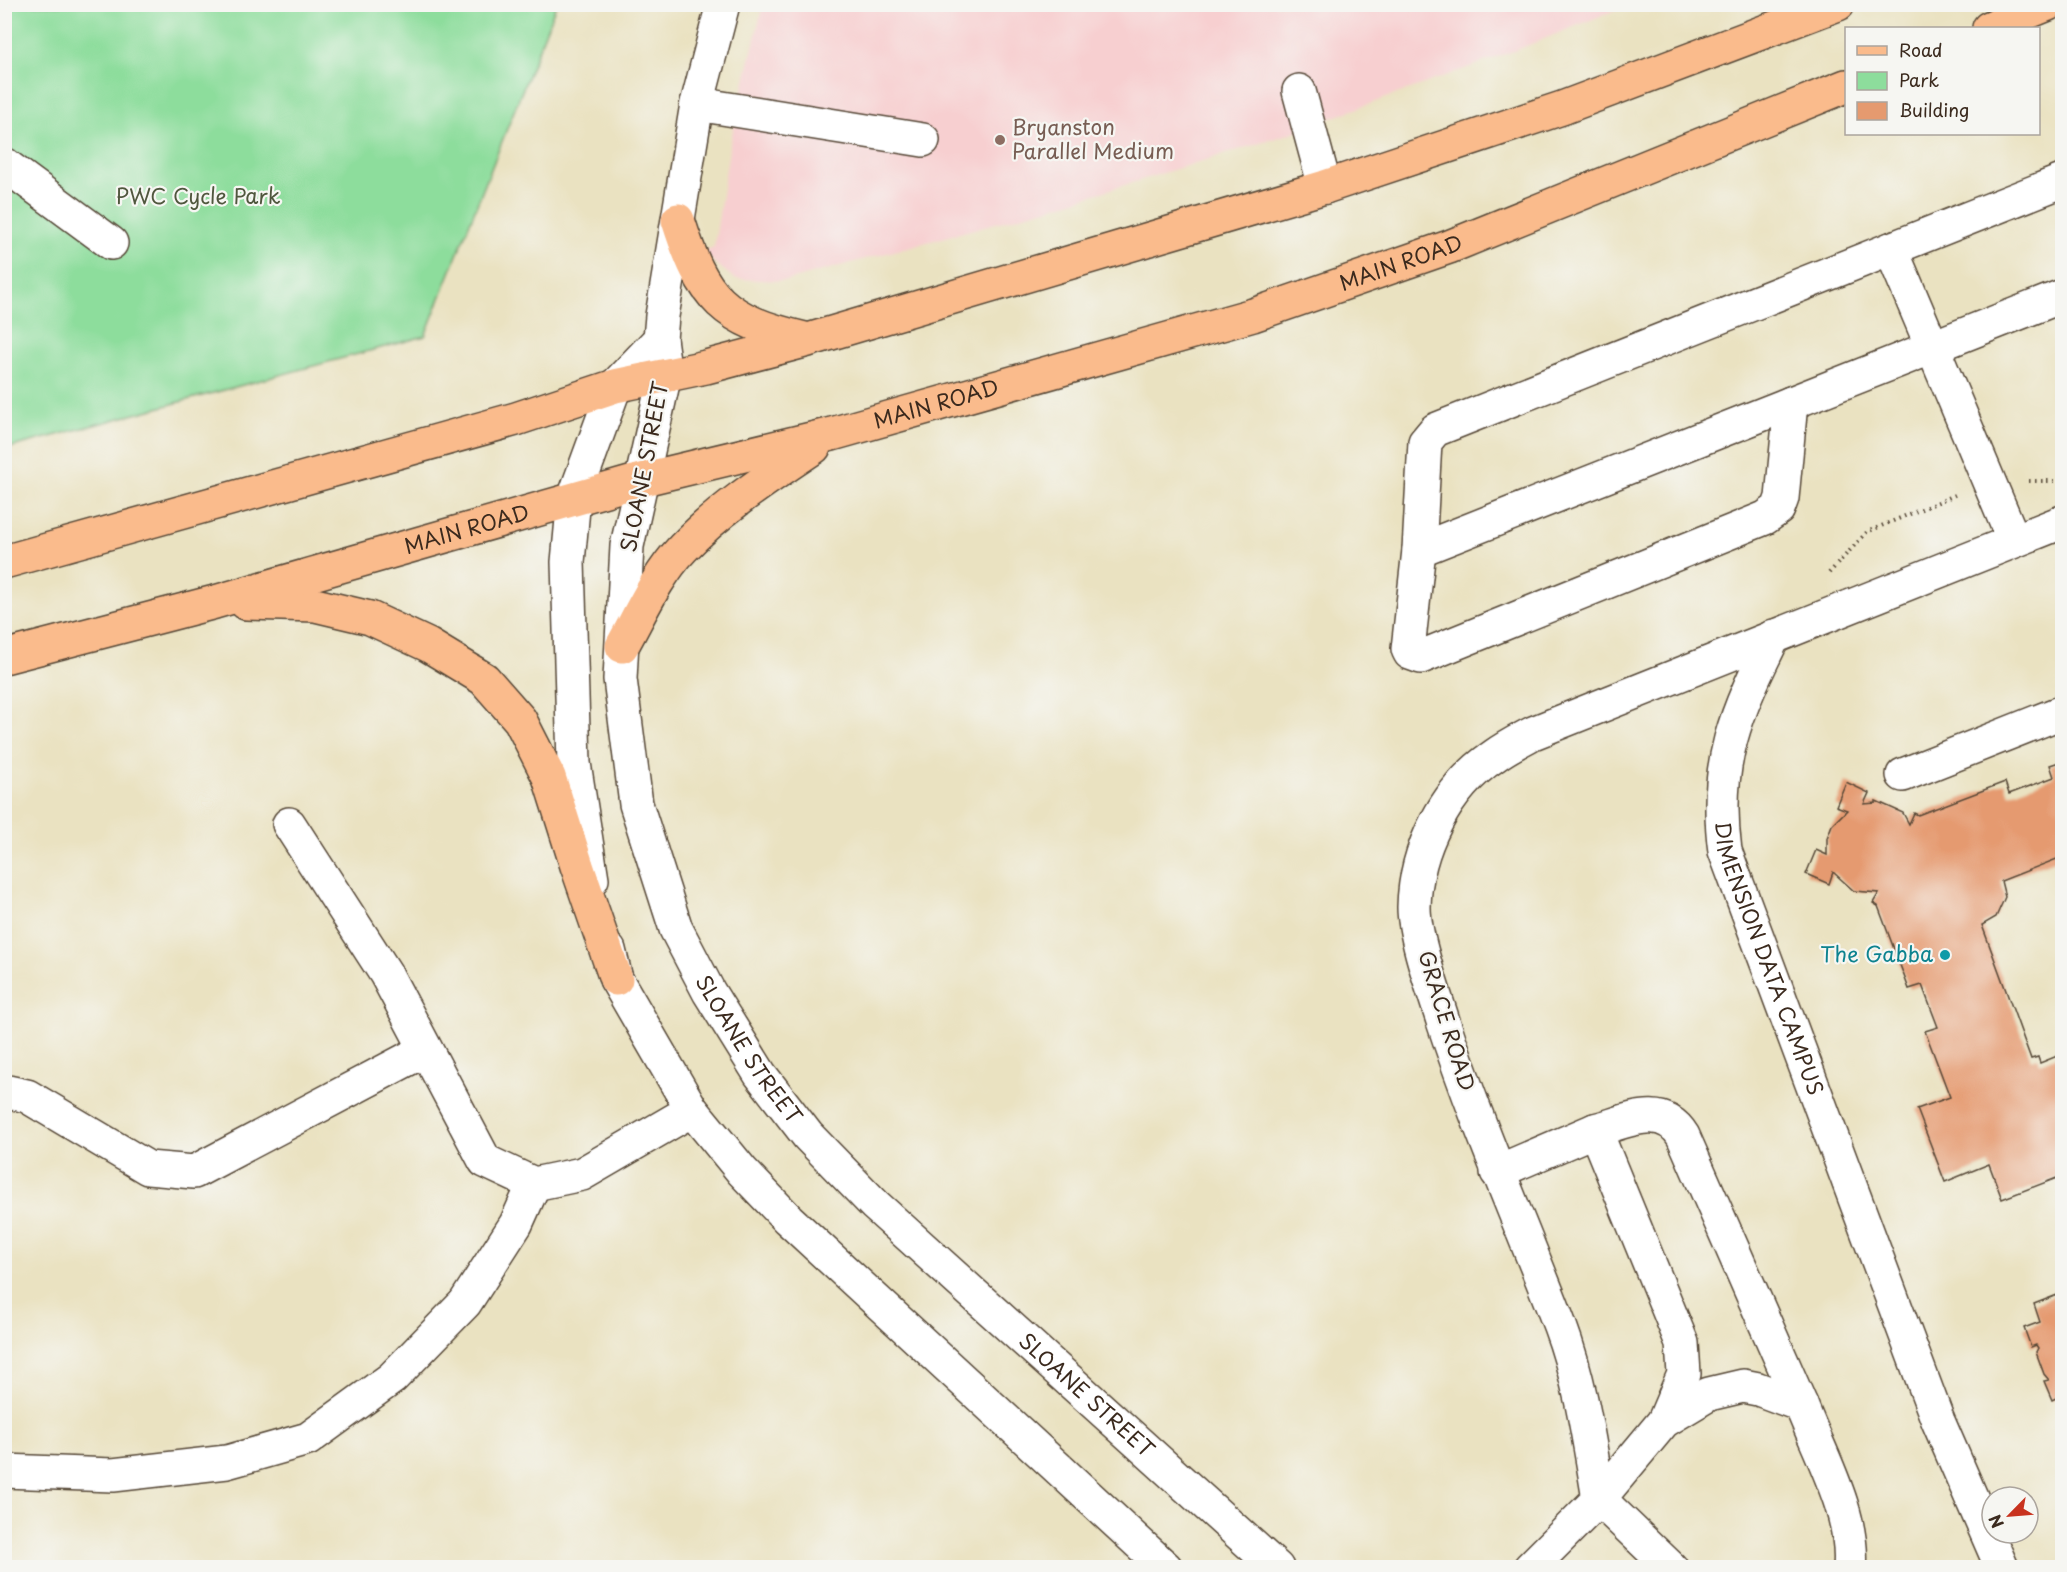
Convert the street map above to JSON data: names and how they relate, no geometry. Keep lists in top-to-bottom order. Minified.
{"streets":{"main road":["MAIN ROAD"],"street":["SLOANE STREET","DIMENSION DATA CAMPUS","GRACE ROAD"]},"crossings":[["MAIN ROAD","SLOANE STREET"],["DIMENSION DATA CAMPUS","GRACE ROAD"]],"parks":["PWC Cycle Park"],"places":["Bryanston Parallel Medium","The Gabba"],"legend":["Road","Park","Building"],"north":"bottom left"}
